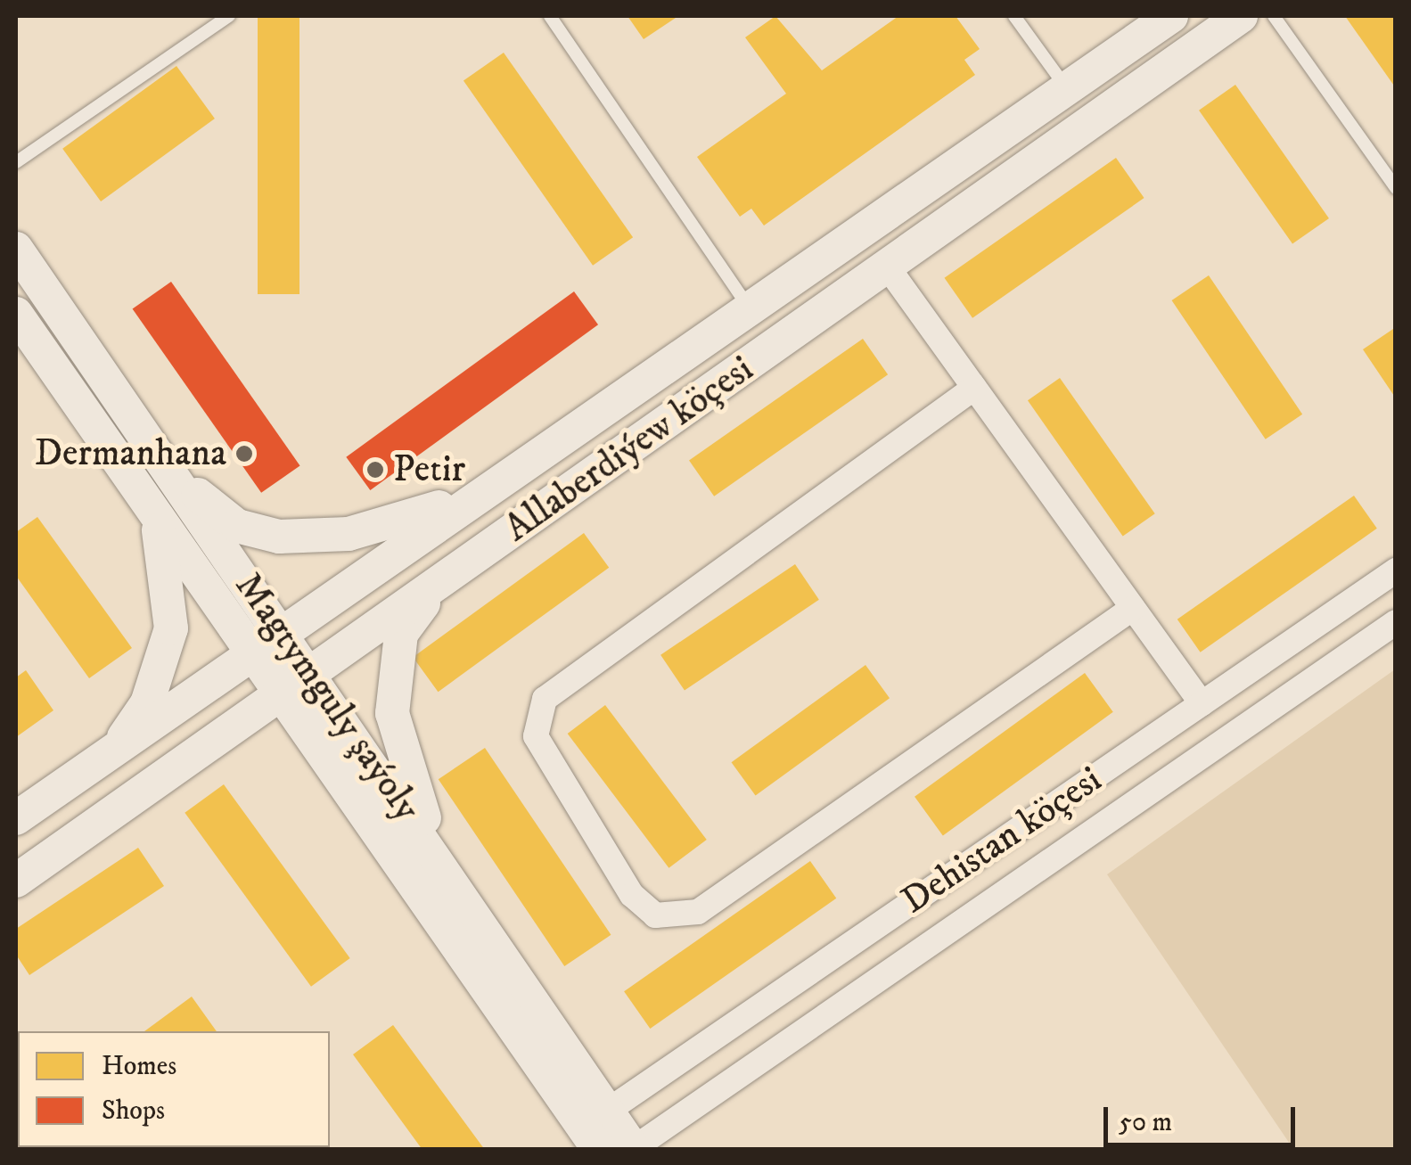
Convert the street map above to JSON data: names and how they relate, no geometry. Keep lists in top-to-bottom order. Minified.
{"streets":{"street":["Allaberdiýew köçesi","Magtymguly şaýoly","Dehistan köçesi"]},"crossings":[["Allaberdiýew köçesi","Magtymguly şaýoly"],["Magtymguly şaýoly","Dehistan köçesi"]],"places":["Dermanhana","Petir"],"legend":["Homes","Shops"],"scale_bar":"50 m"}
